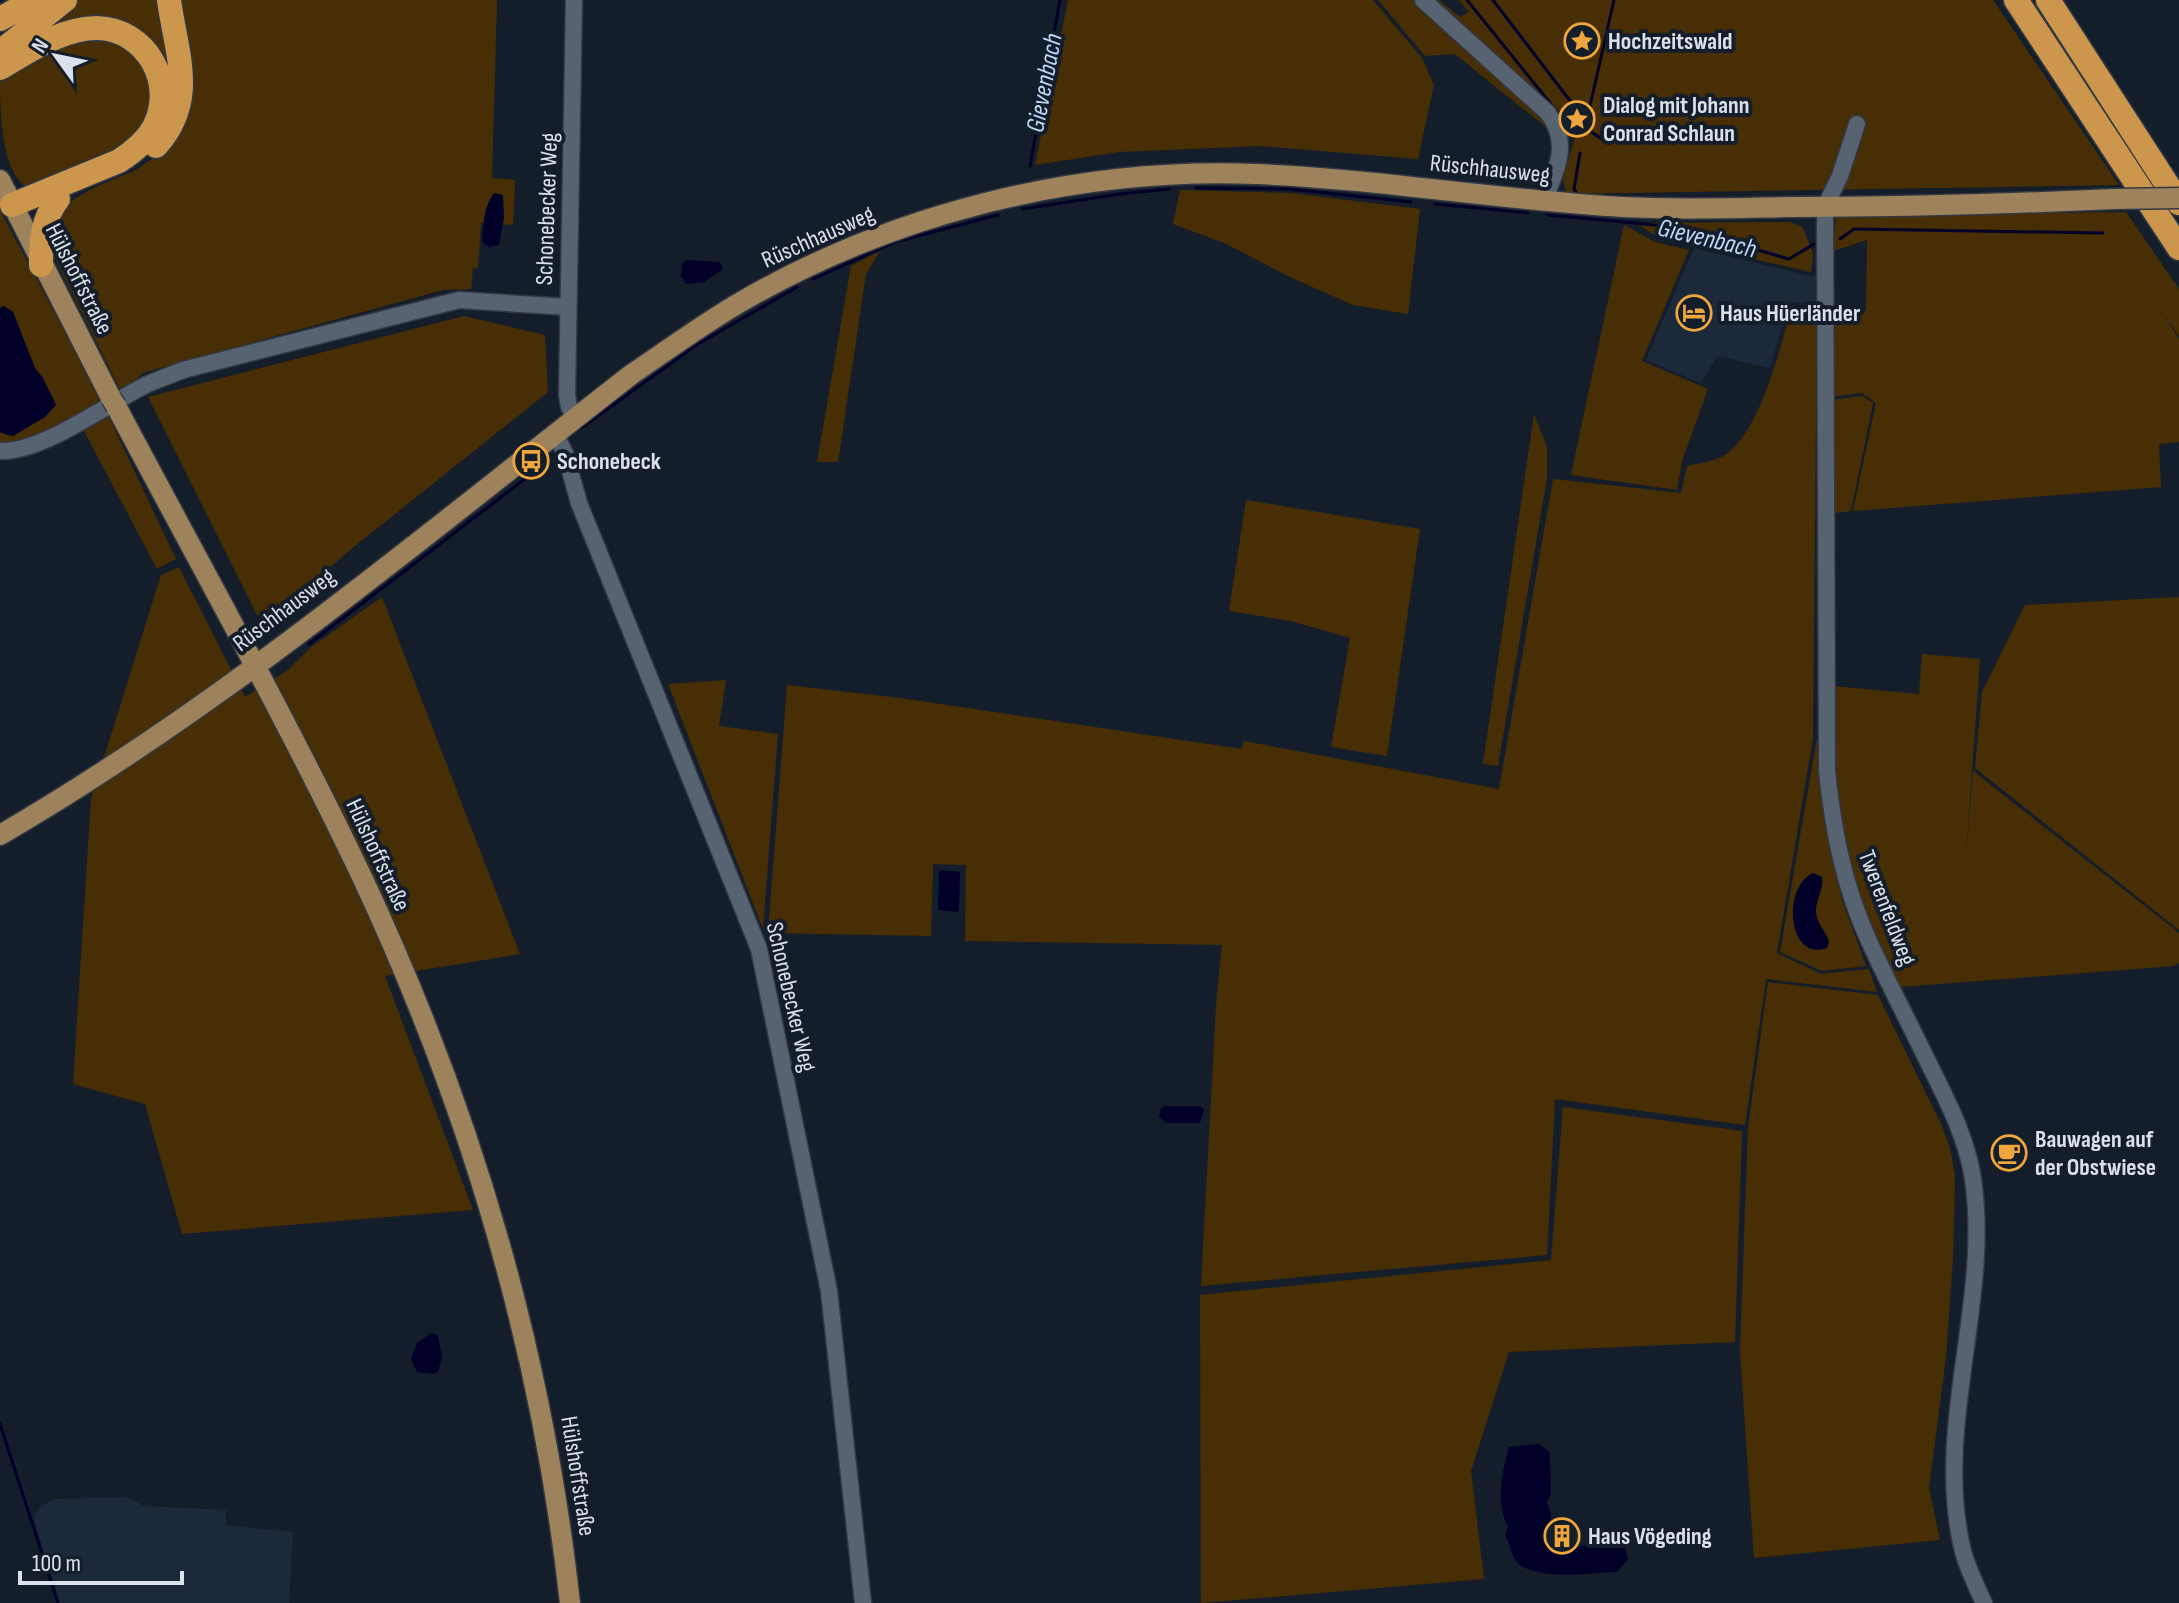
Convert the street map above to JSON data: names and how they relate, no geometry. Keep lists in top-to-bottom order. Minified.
{"streets":{"main road":["Rüschhausweg","Hülshoffstraße"],"street":["Schonebecker Weg","Twerenfeldweg"]},"crossings":[["Rüschhausweg","Schonebecker Weg"],["Rüschhausweg","Hülshoffstraße"],["Rüschhausweg","Twerenfeldweg"]],"water":["Gievenbach"],"places":{"place":["Hochzeitswald","Dialog mit Johann Conrad Schlaun"],"hotel":["Haus Hüerländer"],"bus stop":["Schonebeck"],"cafe":["Bauwagen auf der Obstwiese"],"building":["Haus Vögeding"]},"scale_bar":"100 m","north":"top left"}
